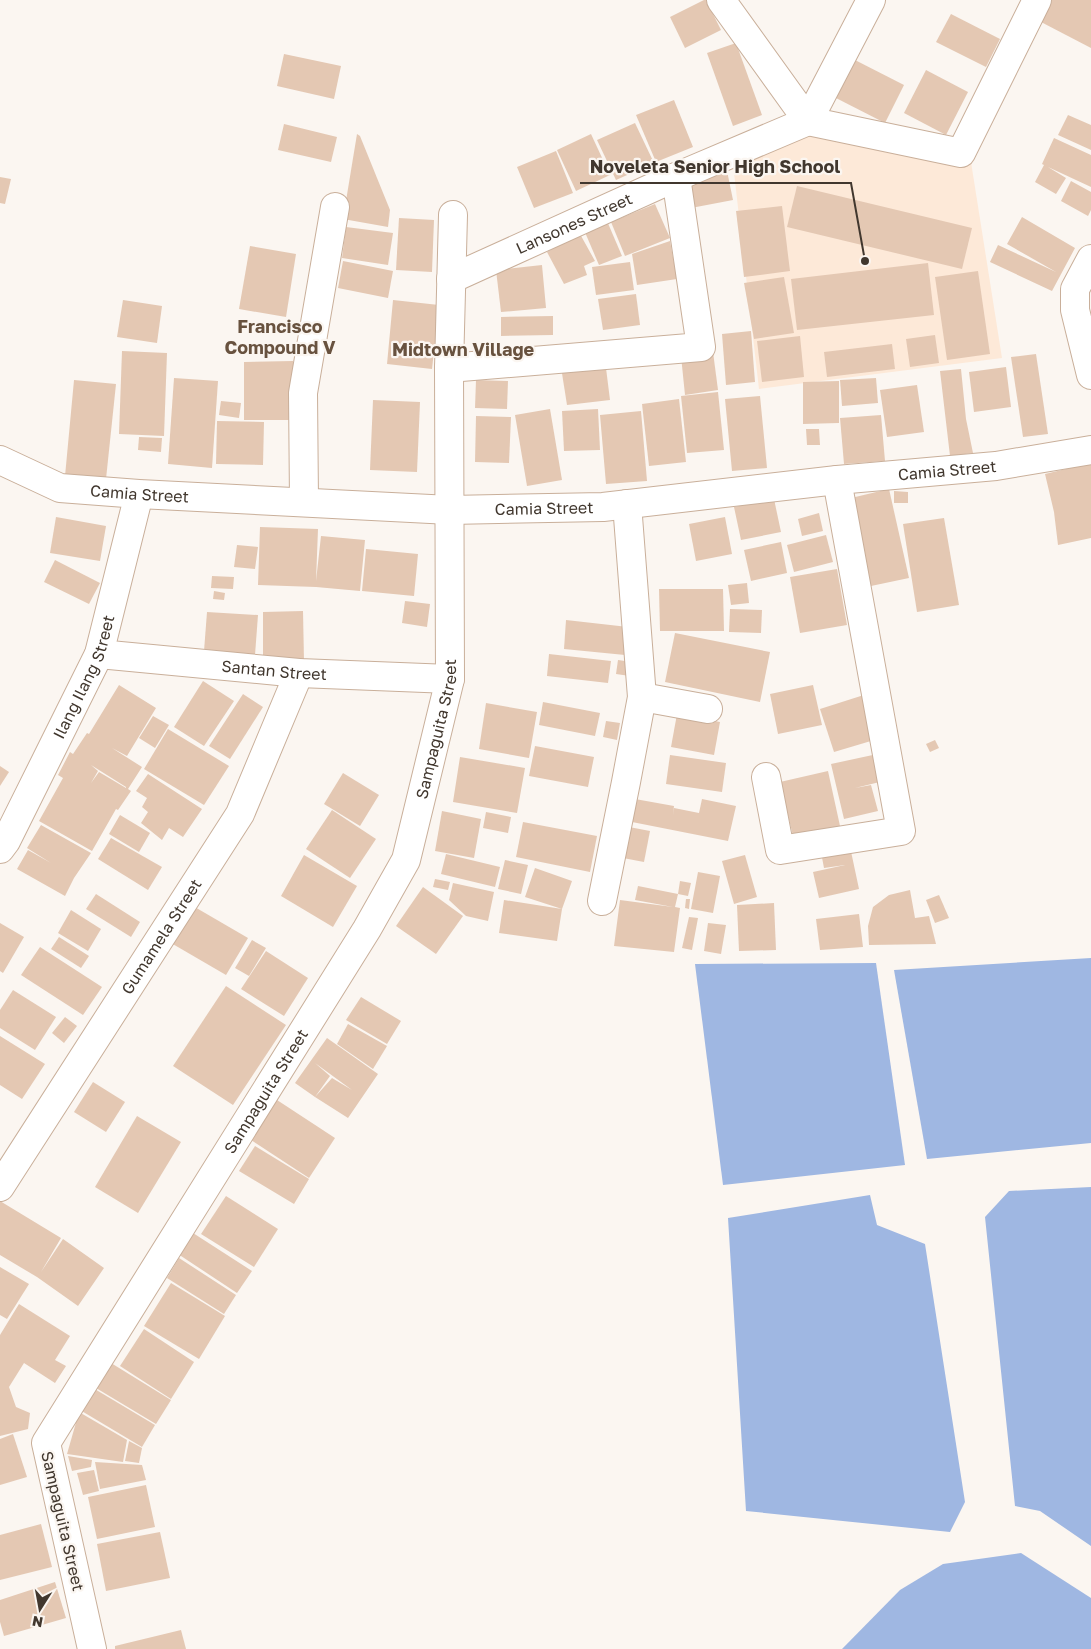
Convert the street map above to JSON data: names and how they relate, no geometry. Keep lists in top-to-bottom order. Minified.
{"streets":{"street":["Lansones Street","Camia Street","Santan Street","Ilang Ilang Street","Sampaguita Street","Gumamela Street"]},"crossings":[["Lansones Street","Sampaguita Street"],["Camia Street","Ilang Ilang Street"],["Camia Street","Sampaguita Street"],["Santan Street","Ilang Ilang Street"],["Santan Street","Sampaguita Street"],["Santan Street","Gumamela Street"]],"districts":["Francisco Compound V","Midtown Village"],"places":["Noveleta Senior High School"],"north":"bottom"}
